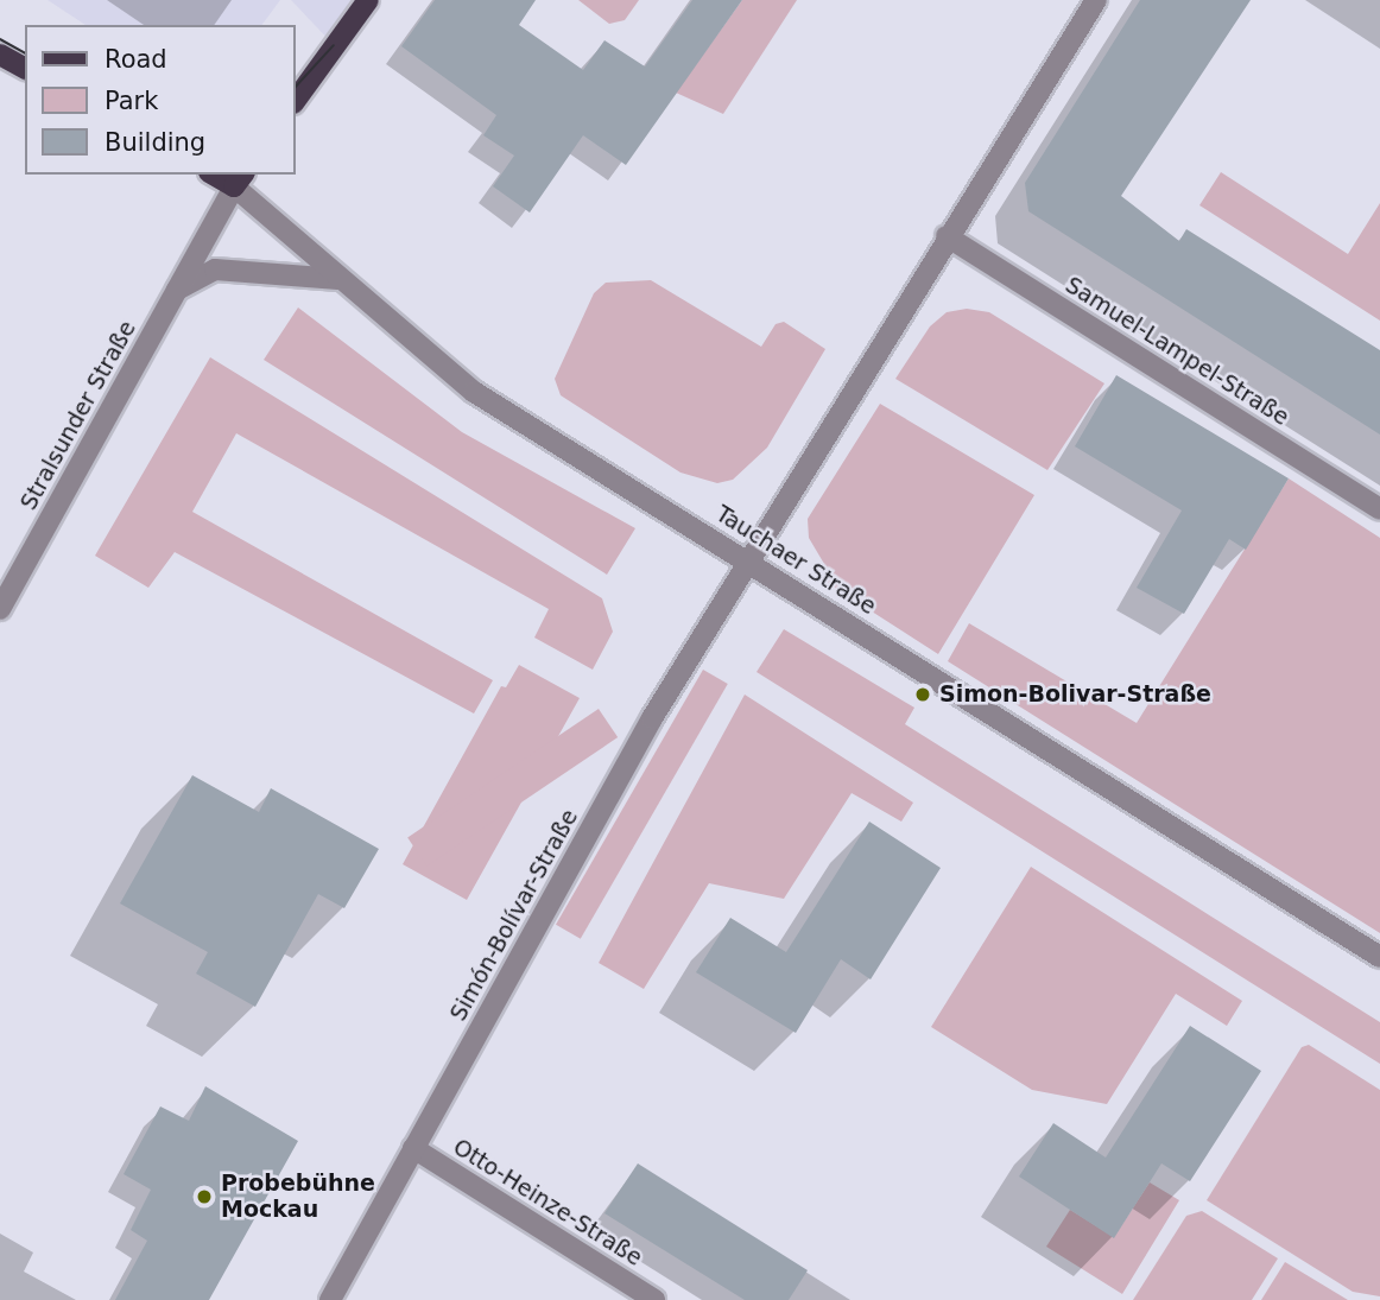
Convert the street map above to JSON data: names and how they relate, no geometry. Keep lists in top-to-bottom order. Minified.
{"streets":{"main road":["Tauchaer Straße"],"street":["Samuel-Lampel-Straße","Stralsunder Straße","Simón-Bolívar-Straße","Otto-Heinze-Straße"]},"crossings":[["Stralsunder Straße","Tauchaer Straße"],["Tauchaer Straße","Simón-Bolívar-Straße"],["Simón-Bolívar-Straße","Otto-Heinze-Straße"]],"places":["Simon-Bolivar-Straße","Probebühne Mockau"],"legend":["Road","Park","Building"]}
